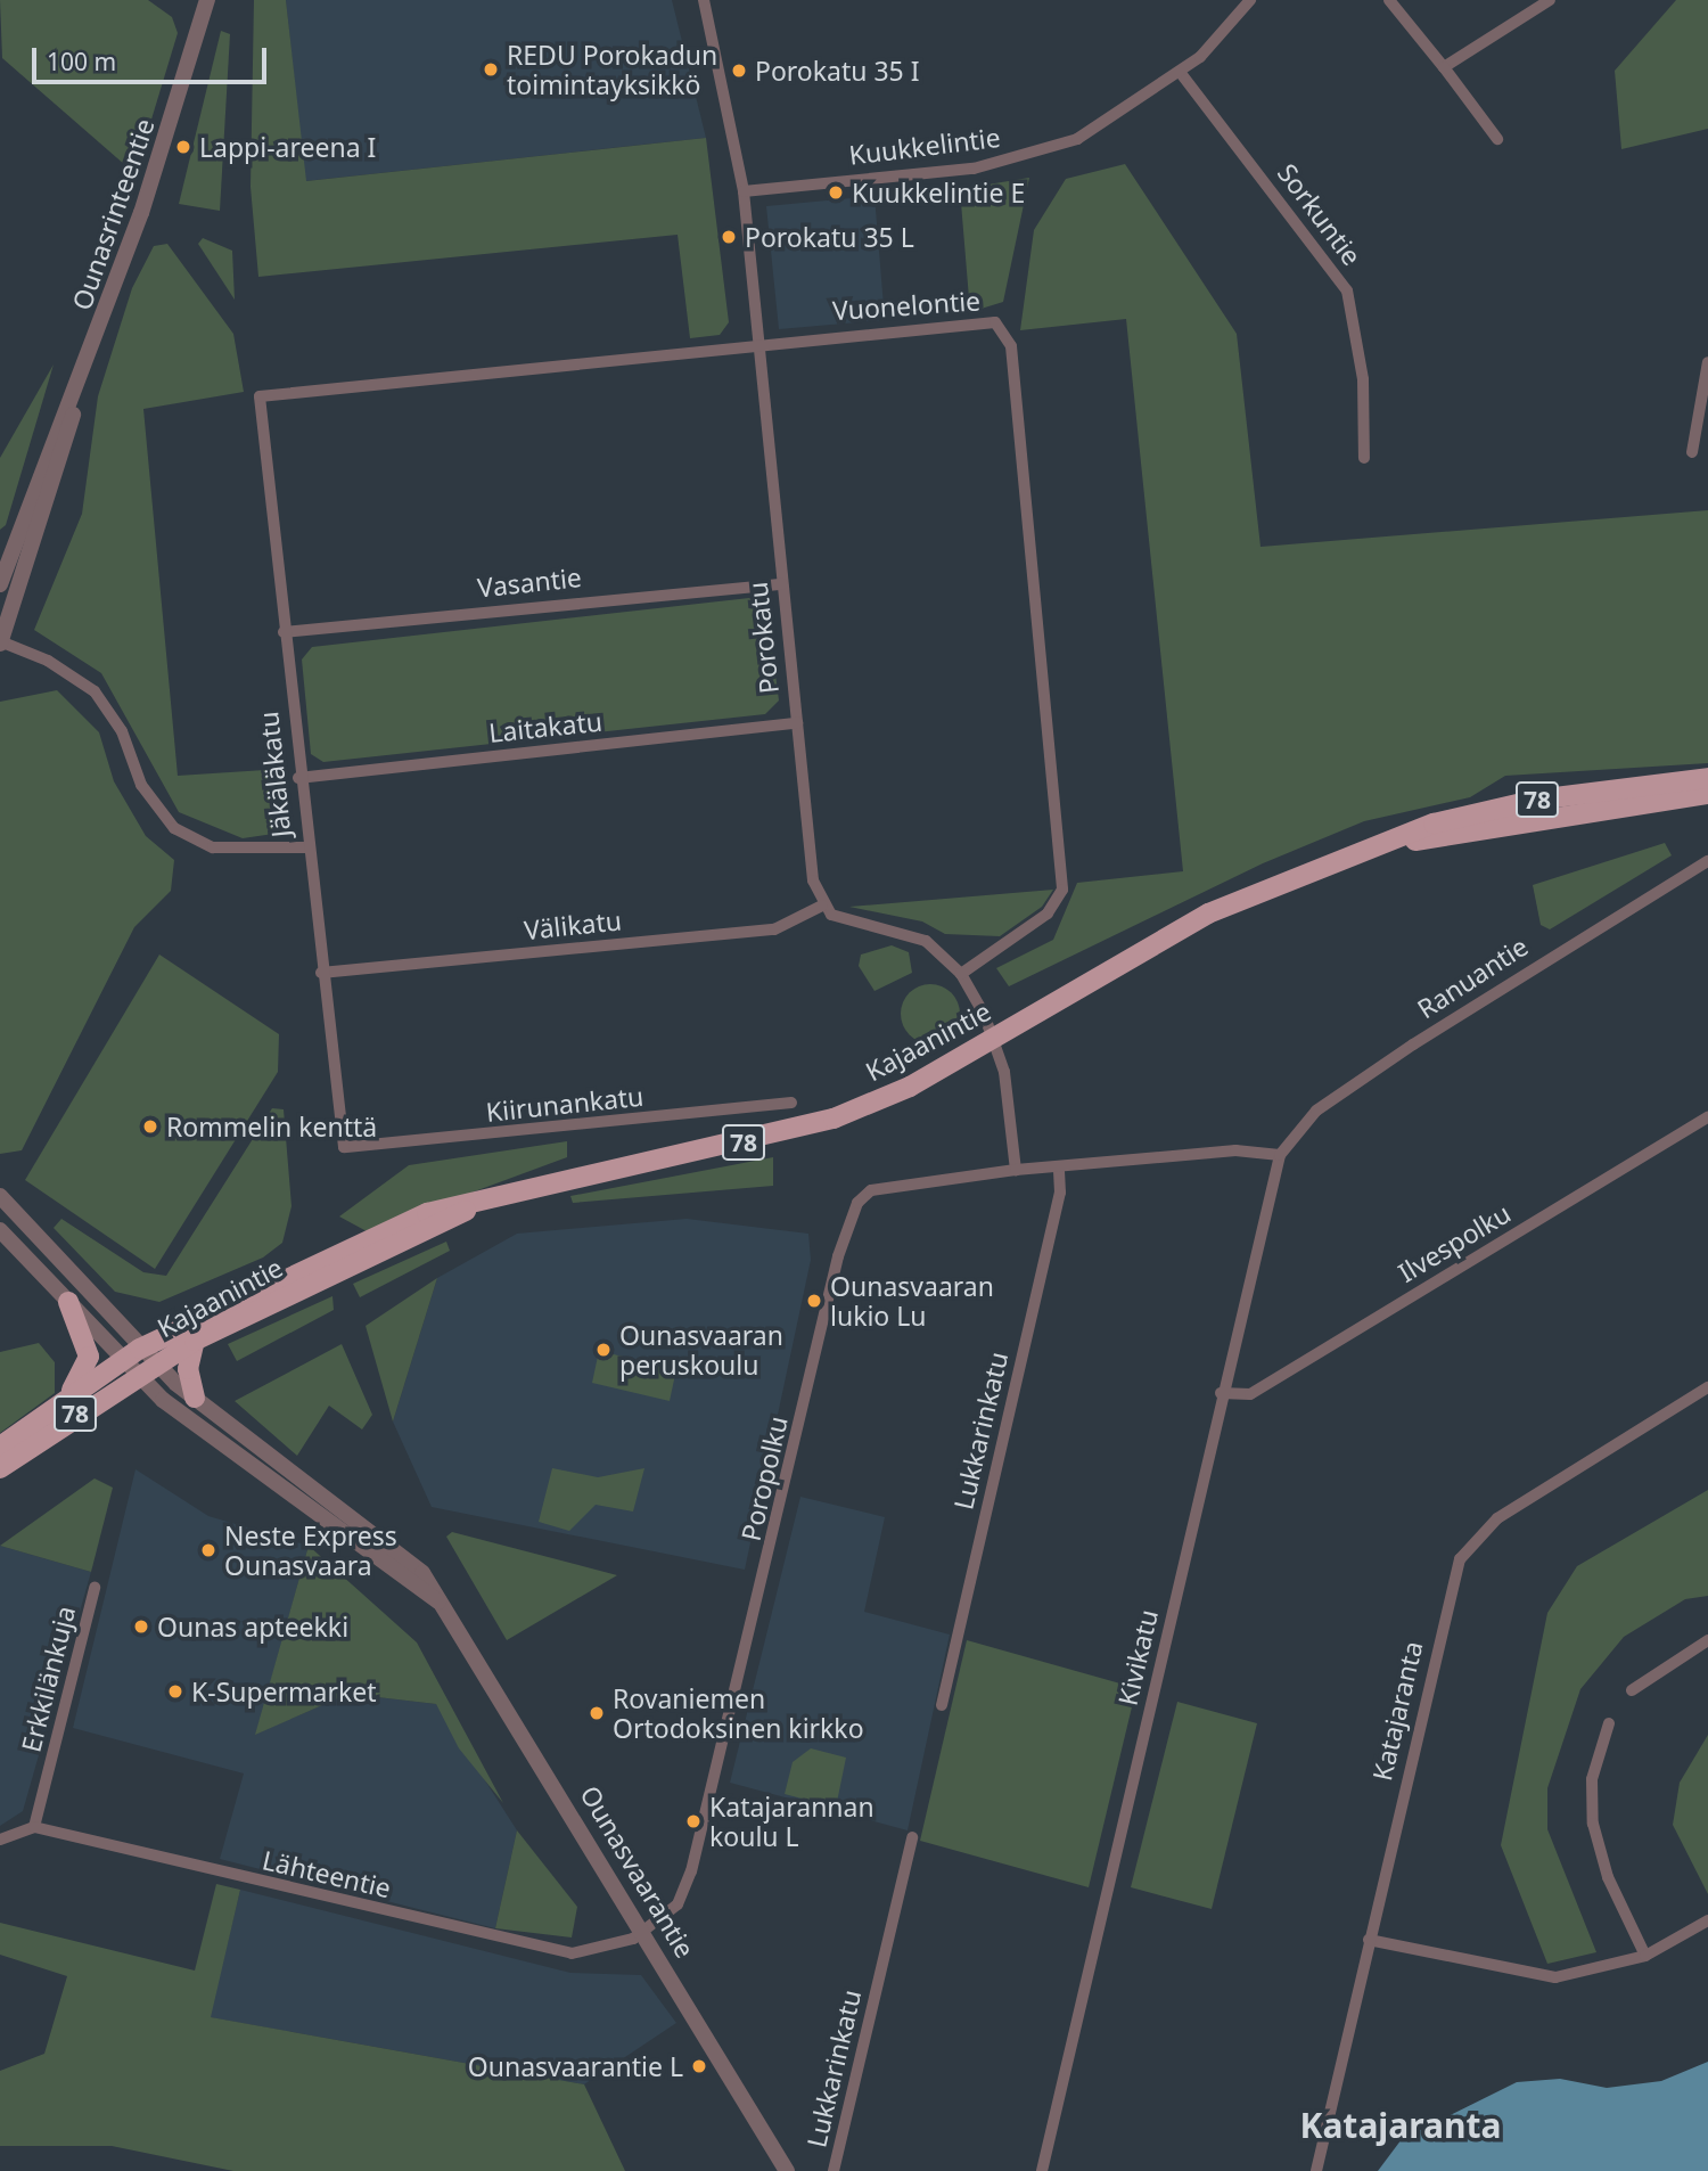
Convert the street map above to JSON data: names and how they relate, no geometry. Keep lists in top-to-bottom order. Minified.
{"streets":{"main road":["78","Kajaanintie"],"street":["Kuukkelintie","Ounasrinteentie","Sorkuntie","Vuonelontie","Vasantie","Porokatu","Laitakatu","Jäkäläkatu","Välikatu","Ranuantie","Kiirunankatu","Ilvespolku","Lukkarinkatu","Poropolku","Kivikatu","Erkkilänkuja","Katajaranta","Ounasvaarantie","Lähteentie"]},"crossings":[["Kuukkelintie","Sorkuntie"],["Kuukkelintie","Porokatu"],["Vuonelontie","Porokatu"],["Vuonelontie","Jäkäläkatu"],["Vasantie","Porokatu"],["Vasantie","Jäkäläkatu"],["Porokatu","Laitakatu"],["Porokatu","Välikatu"],["Laitakatu","Jäkäläkatu"],["Jäkäläkatu","Välikatu"],["Jäkäläkatu","Kiirunankatu"],["Ranuantie","Poropolku"],["Ranuantie","Kivikatu"],["Kajaanintie","Ounasvaarantie"],["Ilvespolku","Kivikatu"],["Lukkarinkatu","Poropolku"],["Poropolku","Kivikatu"],["Poropolku","Ounasvaarantie"],["Poropolku","Lähteentie"],["Erkkilänkuja","Lähteentie"],["Ounasvaarantie","Lähteentie"]],"districts":["Katajaranta"],"places":["REDU Porokadun toimintayksikkö","Porokatu 35 I","Lappi-areena I","Kuukkelintie E","Porokatu 35 L","Rommelin kenttä","Ounasvaaran lukio Lu","Ounasvaaran peruskoulu","Neste Express Ounasvaara","Ounas apteekki","K-Supermarket","Rovaniemen Ortodoksinen kirkko","Katajarannan koulu L","Ounasvaarantie L"],"scale_bar":"100 m"}
